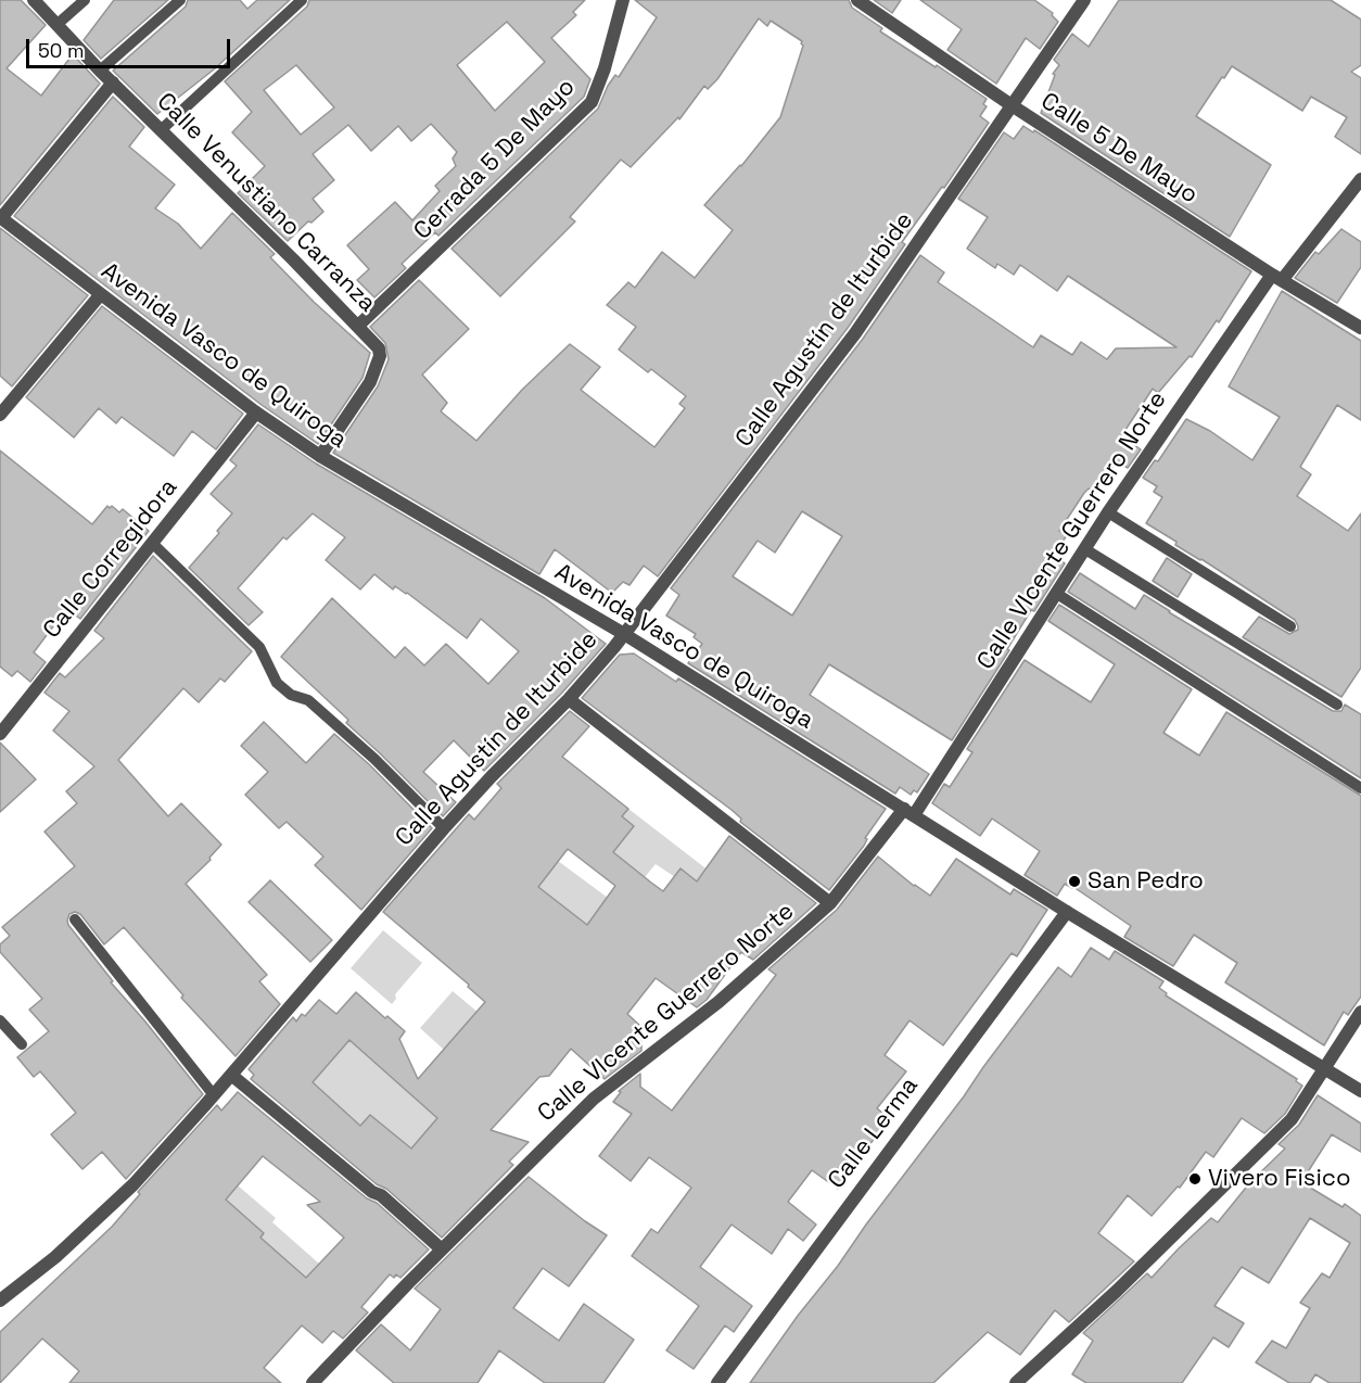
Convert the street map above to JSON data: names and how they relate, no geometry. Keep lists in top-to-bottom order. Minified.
{"streets":{"street":["Calle 5 De Mayo","Cerrada 5 De Mayo","Calle Venustiano Carranza","Calle Agustín de Iturbide","Avenida Vasco de Quiroga","Calle VIcente Guerrero Norte","Calle Corregidora","Calle Lerma"]},"crossings":[["Calle 5 De Mayo","Calle Agustín de Iturbide"],["Calle 5 De Mayo","Calle VIcente Guerrero Norte"],["Cerrada 5 De Mayo","Calle Venustiano Carranza"],["Calle Venustiano Carranza","Avenida Vasco de Quiroga"],["Calle Agustín de Iturbide","Avenida Vasco de Quiroga"],["Avenida Vasco de Quiroga","Calle VIcente Guerrero Norte"],["Avenida Vasco de Quiroga","Calle Corregidora"],["Avenida Vasco de Quiroga","Calle Lerma"]],"places":["San Pedro","Vivero Fisico"],"scale_bar":"50 m"}
